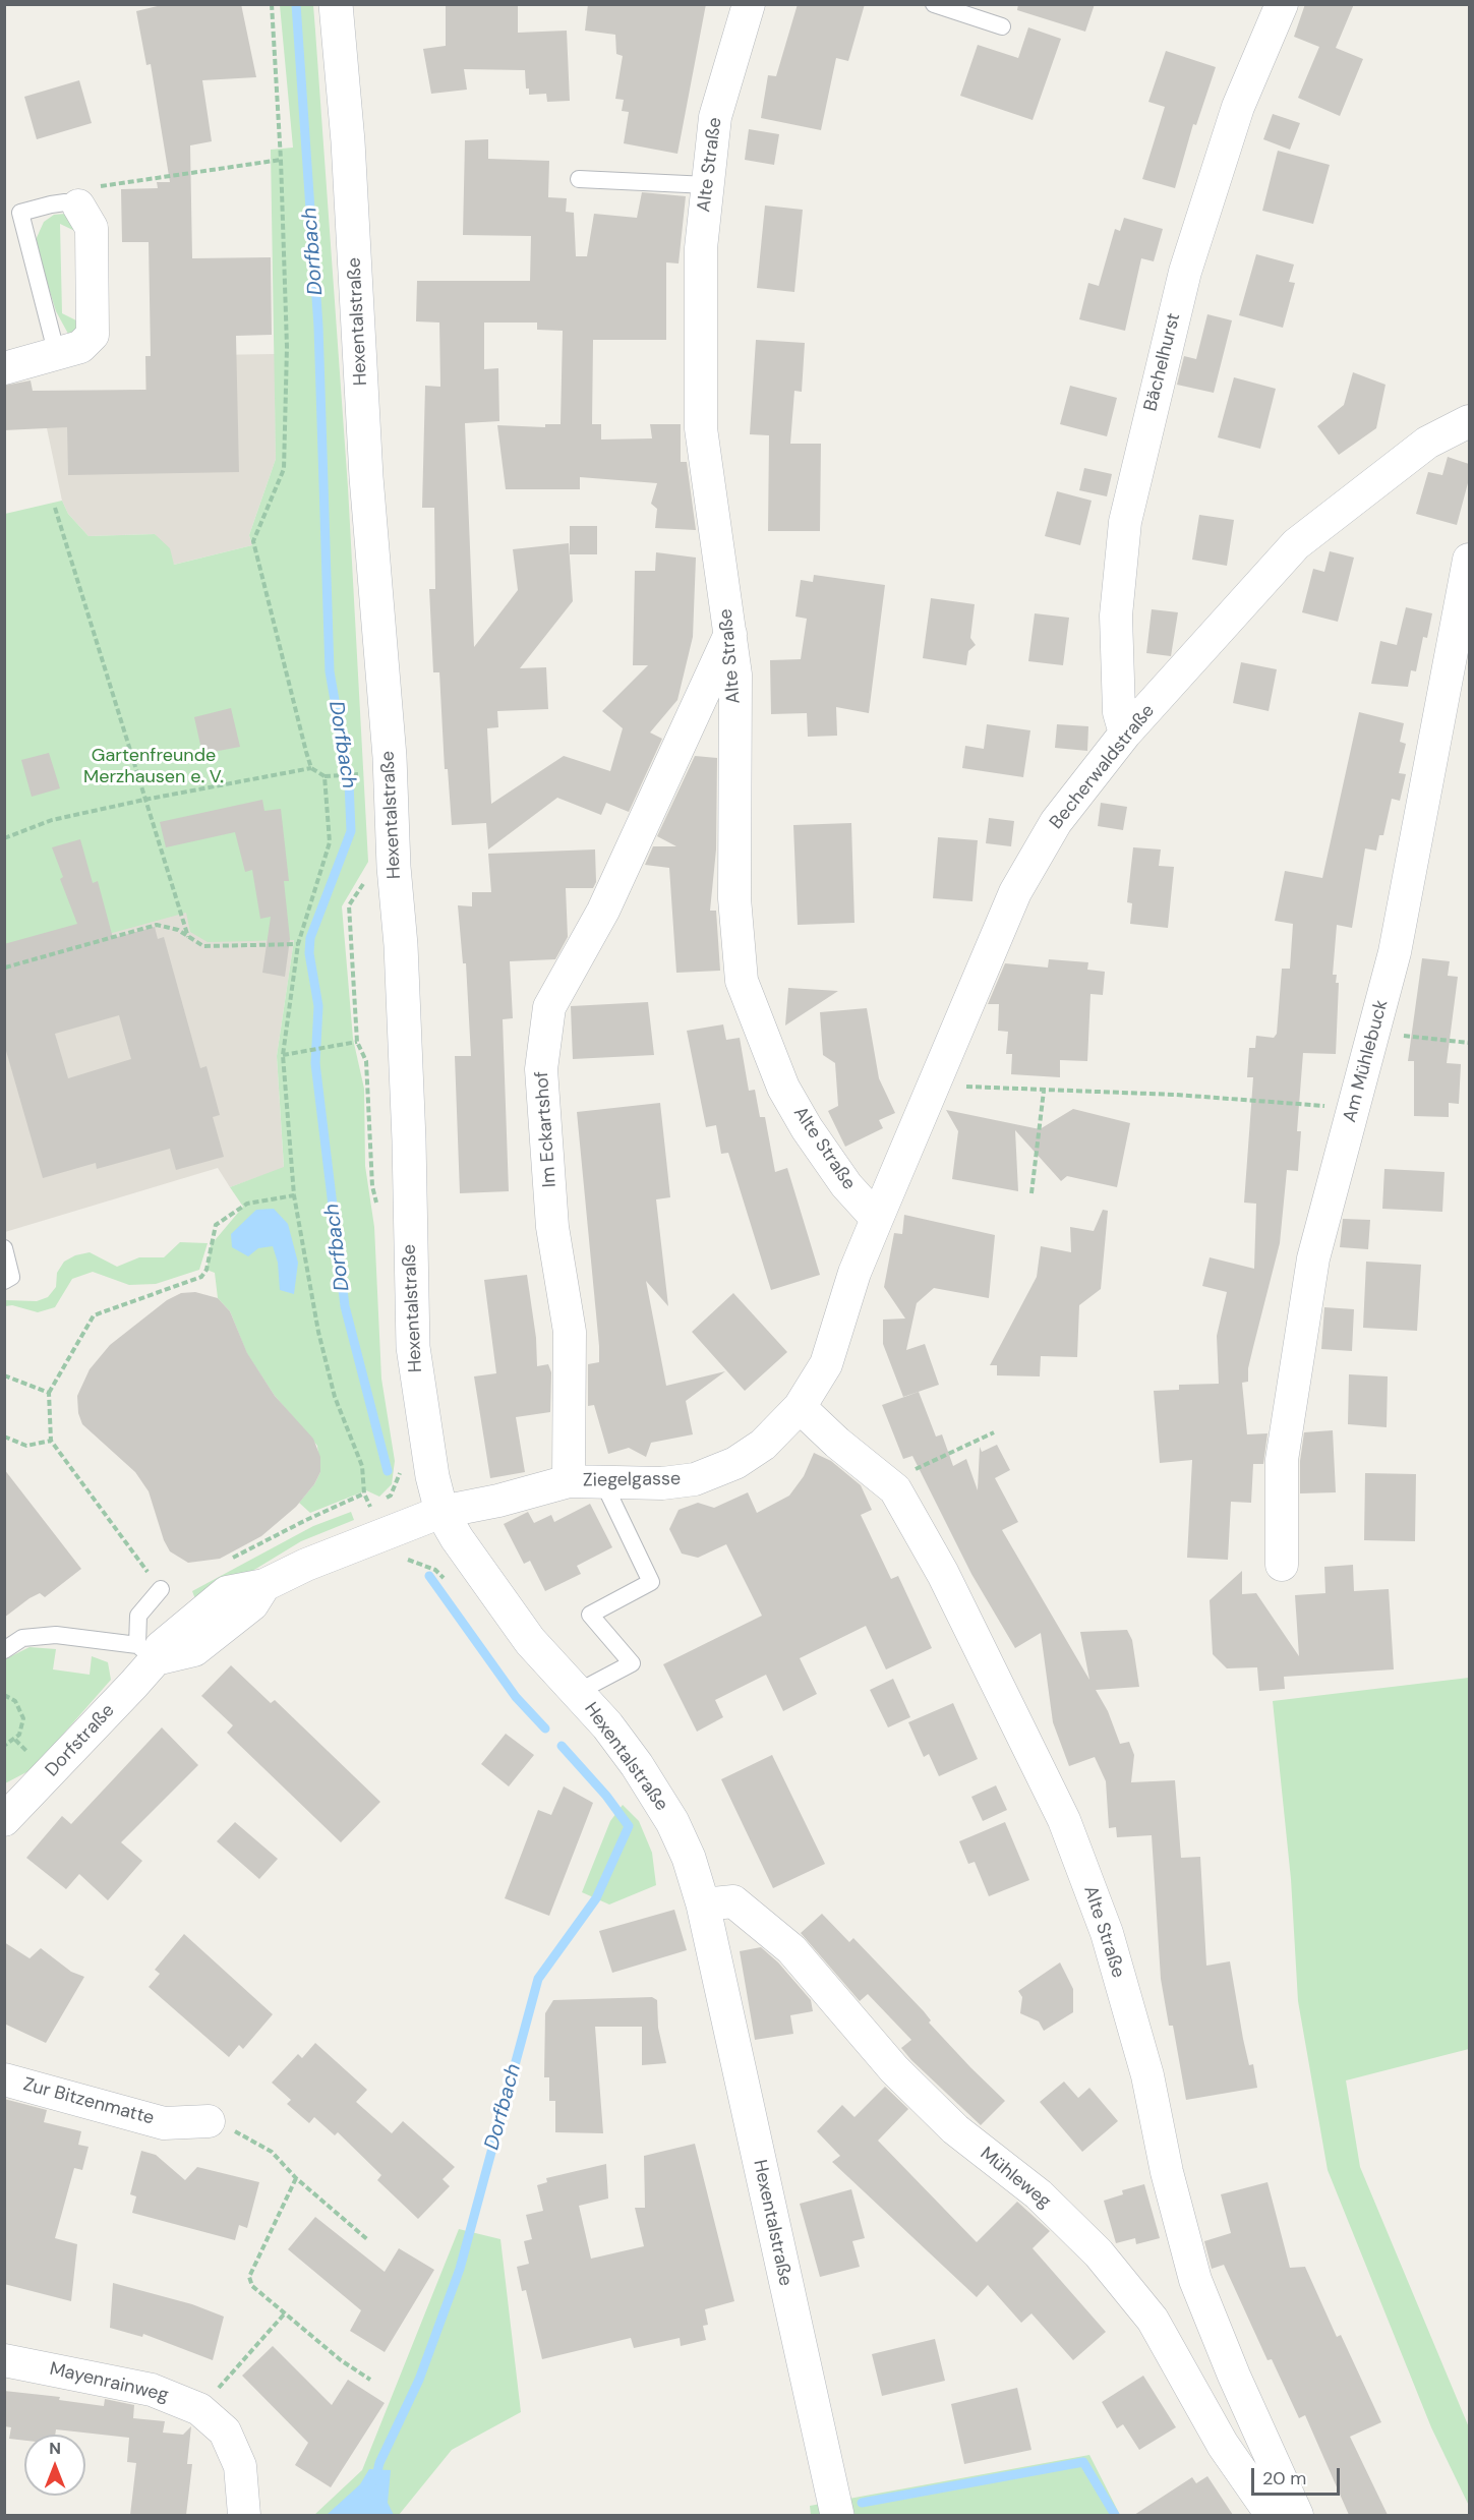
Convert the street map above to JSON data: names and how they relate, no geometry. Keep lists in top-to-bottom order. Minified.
{"streets":{"main road":["Hexentalstraße"],"street":["Alte Straße","Bächelhurst","Becherwaldstraße","Am Mühlebuck","Im Eckartshof","Ziegelgasse","Dorfstraße","Zur Bitzenmatte","Mühleweg","Mayenrainweg"]},"crossings":[["Alte Straße","Becherwaldstraße"],["Alte Straße","Im Eckartshof"],["Alte Straße","Ziegelgasse"],["Hexentalstraße","Ziegelgasse"],["Hexentalstraße","Dorfstraße"],["Hexentalstraße","Mühleweg"],["Bächelhurst","Becherwaldstraße"],["Becherwaldstraße","Ziegelgasse"],["Im Eckartshof","Ziegelgasse"],["Ziegelgasse","Dorfstraße"]],"water":["Dorfbach"],"parks":["Gartenfreunde Merzhausen e. V."],"scale_bar":"20 m","north":"top"}
